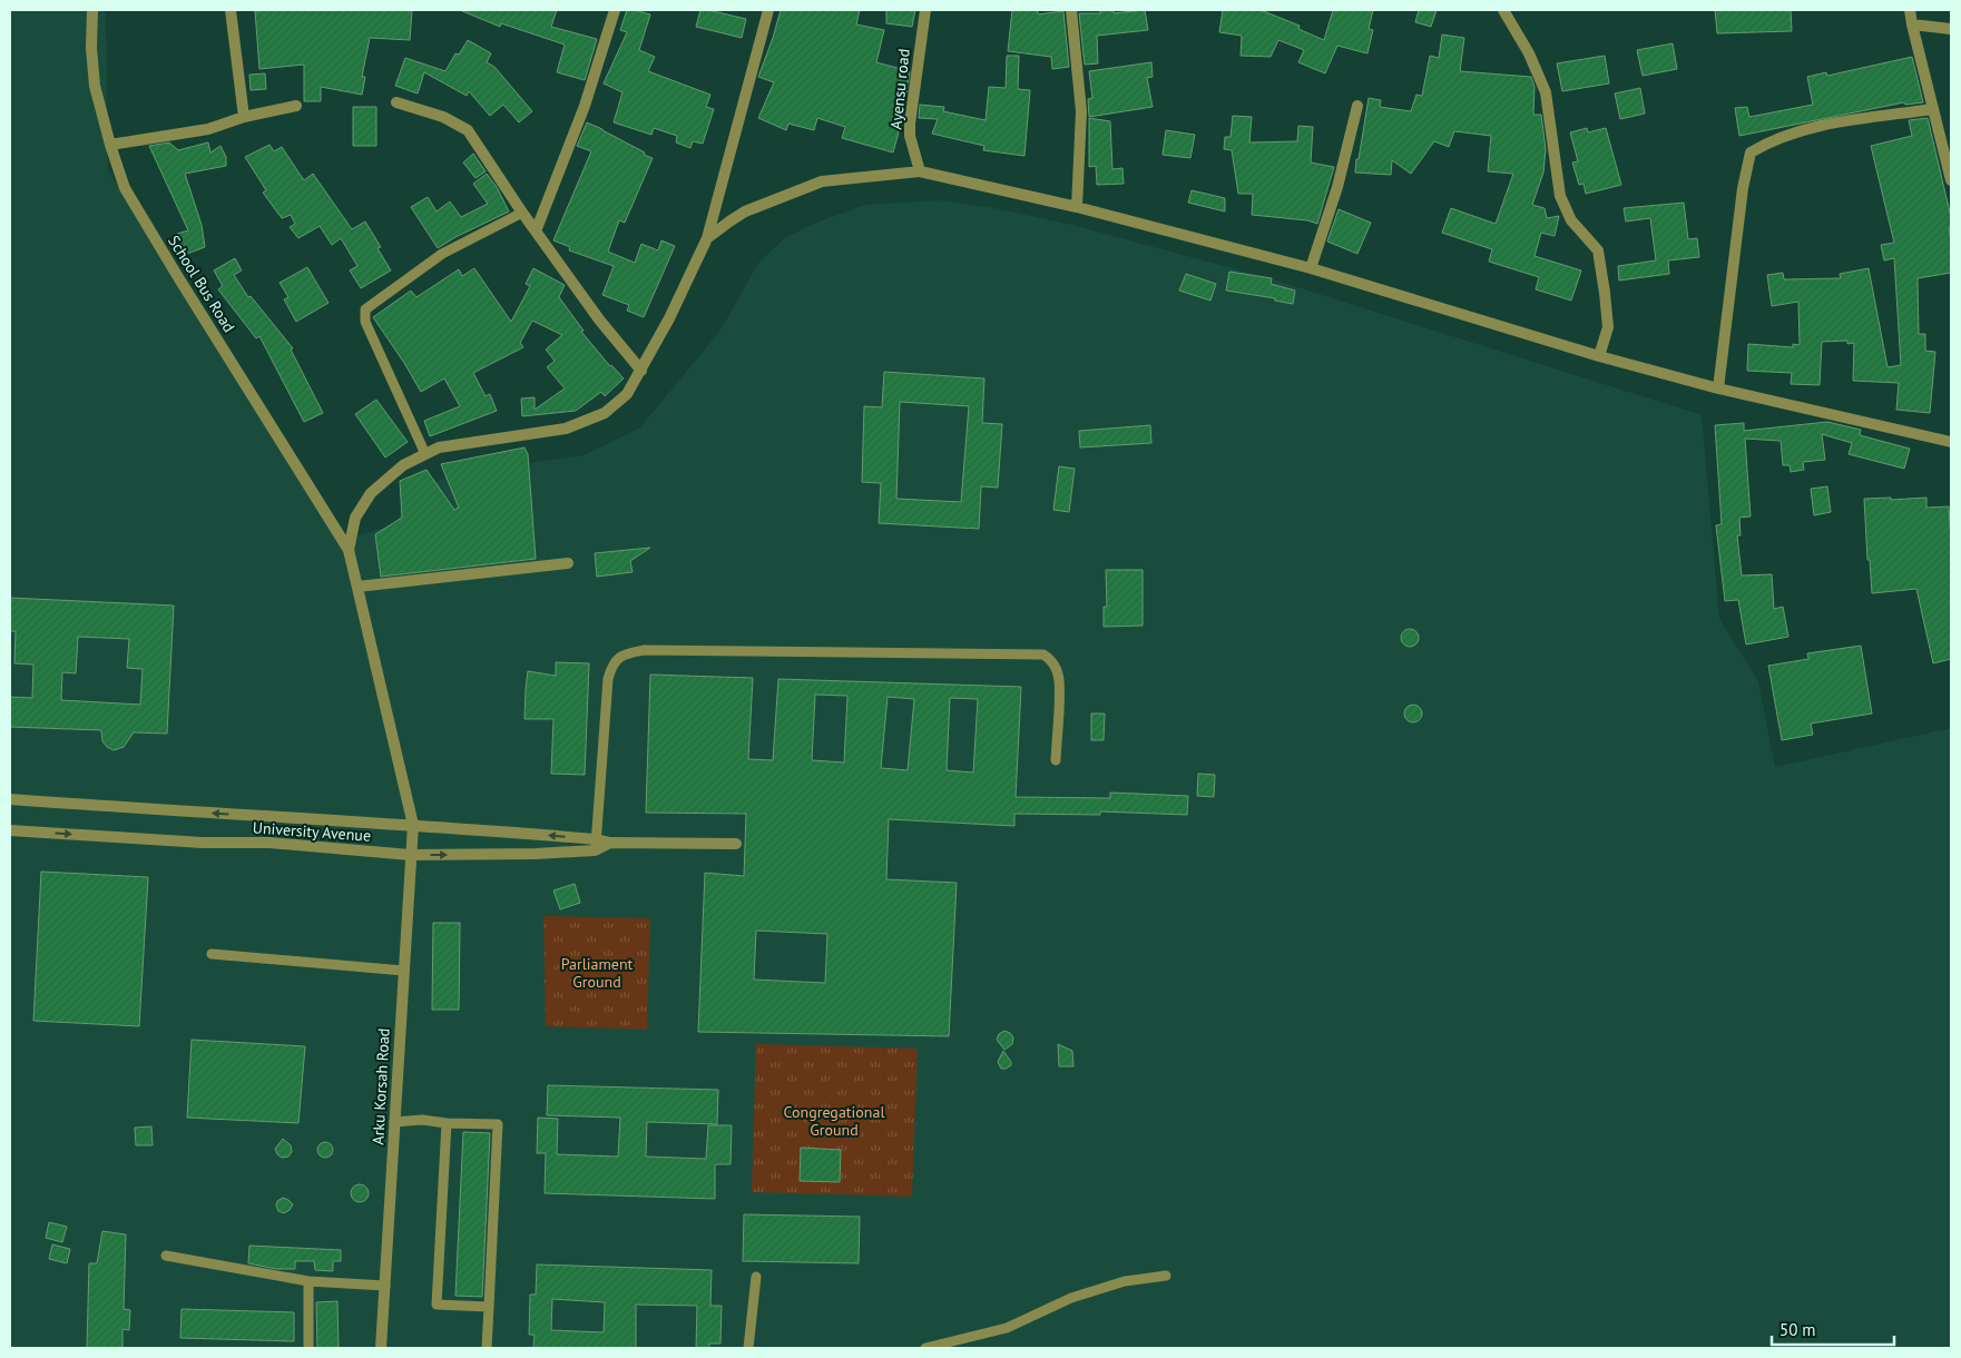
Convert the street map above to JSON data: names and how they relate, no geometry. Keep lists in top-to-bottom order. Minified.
{"streets":{"street":["Ayensu road","School Bus Road","University Avenue","Arku Korsah Road"]},"crossings":[["School Bus Road","Arku Korsah Road"],["University Avenue","Arku Korsah Road"]],"parks":["Parliament Ground","Congregational Ground"],"scale_bar":"50 m"}
